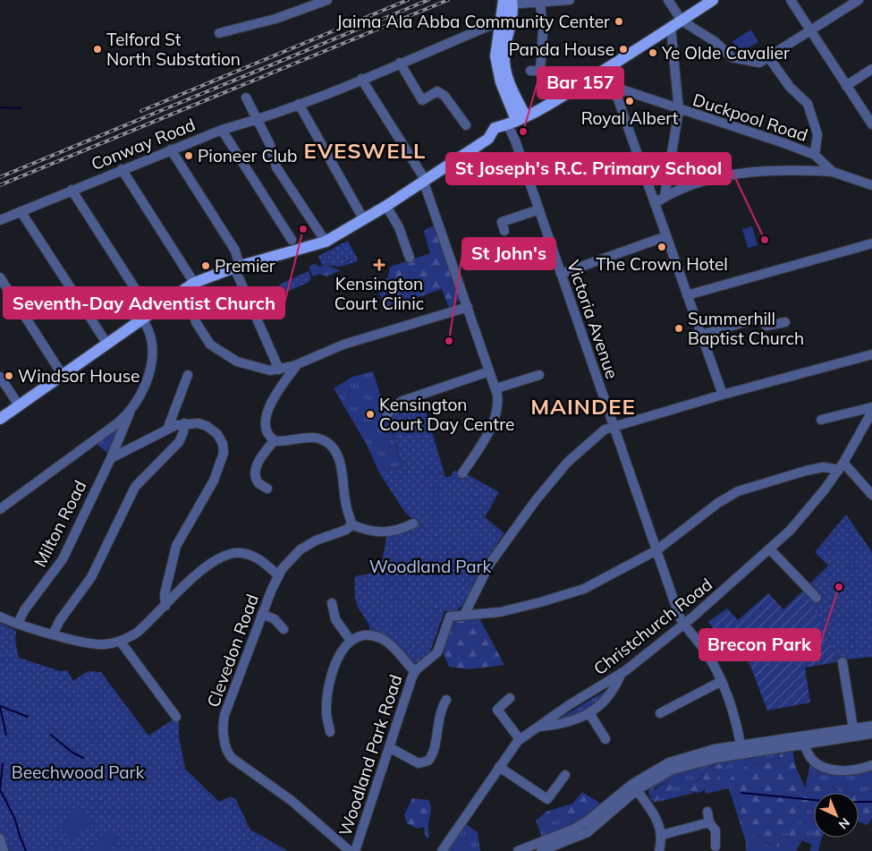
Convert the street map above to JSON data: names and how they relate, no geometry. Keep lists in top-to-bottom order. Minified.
{"streets":{"street":["Duckpool Road","Conway Road","Victoria Avenue","Milton Road","Christchurch Road","Clevedon Road","Woodland Park Road"]},"crossings":[["Victoria Avenue","Christchurch Road"]],"districts":["EVESWELL","MAINDEE"],"parks":["Woodland Park","Beechwood Park"],"places":{"other":["Jaima Ala Abba Community Center","Telford St North Substation","Panda House","Ye Olde Cavalier","Royal Albert","Bar 157","Pioneer Club","Seventh-Day Adventist Church","St Joseph's R.C. Primary School","The Crown Hotel","Premier","Summerhill Baptist Church","St John's","Windsor House","Kensington Court Day Centre","Brecon Park"],"health":["Kensington Court Clinic"]},"north":"bottom right"}
